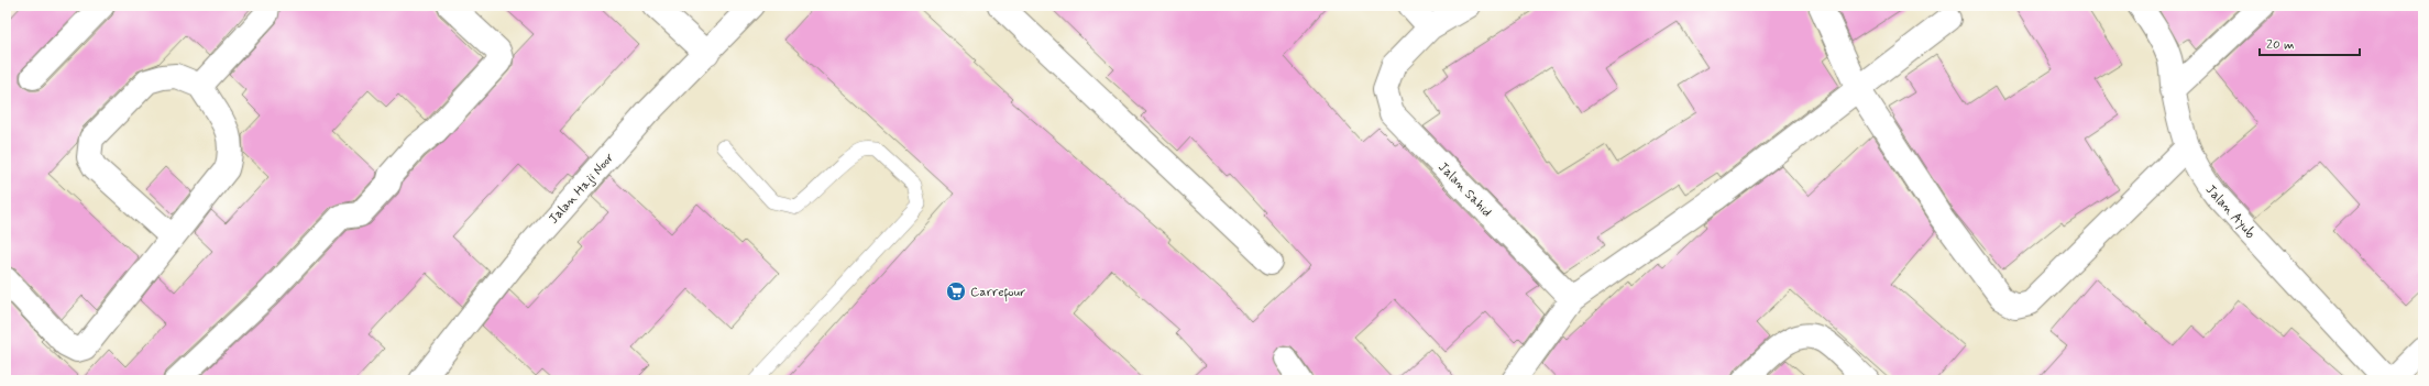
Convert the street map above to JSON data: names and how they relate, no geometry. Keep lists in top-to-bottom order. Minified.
{"streets":{"street":["Jalan Haji Noor","Jalan Sahid","Jalan Ayub"]},"places":{"supermarket":["Carrefour"]},"scale_bar":"20 m"}
